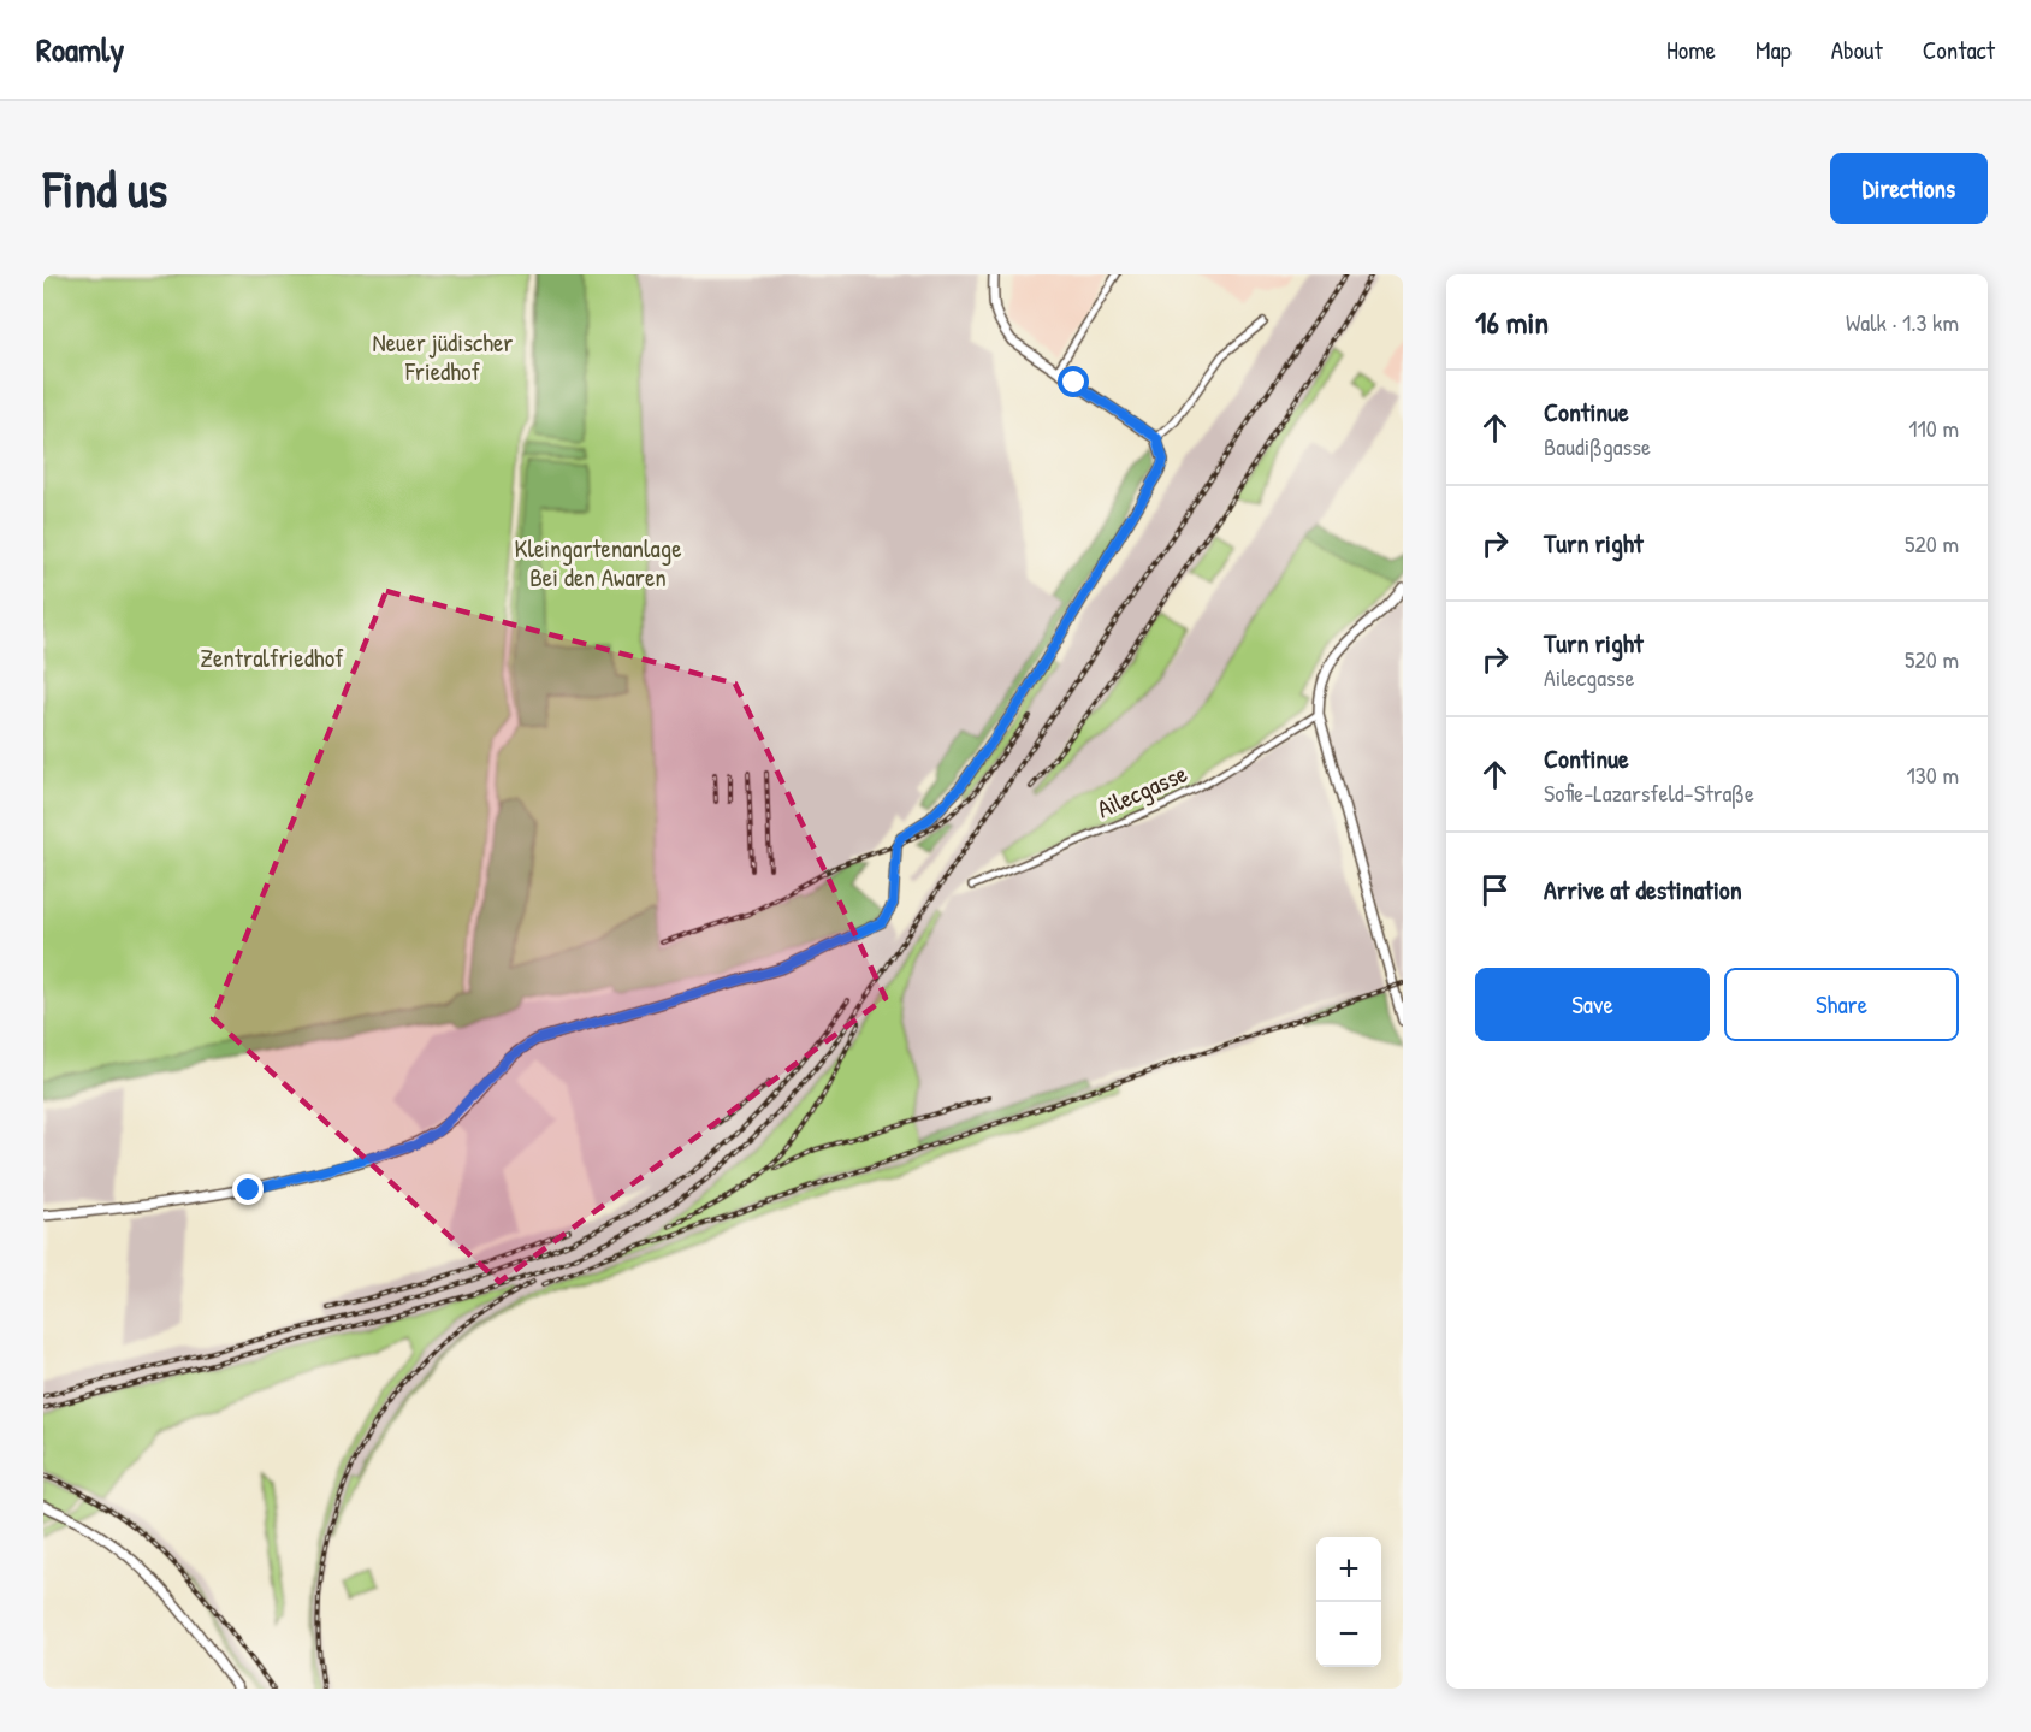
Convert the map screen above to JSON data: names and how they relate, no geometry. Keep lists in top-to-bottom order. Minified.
{"streets":{"street":["Ailecgasse"]},"parks":["Neuer jüdischer Friedhof","Kleingartenanlage Bei den Awaren","Zentralfriedhof"],"page":{"header":"Roamly","nav":["Home","Map","About","Contact"],"buttons":["Directions",["Save","Share"]],"title":"Find us","heading":["16 min","Walk · 1.3 km"],"list":[["Continue","Baudißgasse","110 m"],["Turn right","520 m"],["Turn right","Ailecgasse","520 m"],["Continue","Sofie-Lazarsfeld-Straße","130 m"],"Arrive at destination"],"map_buttons":["+","−"]}}
